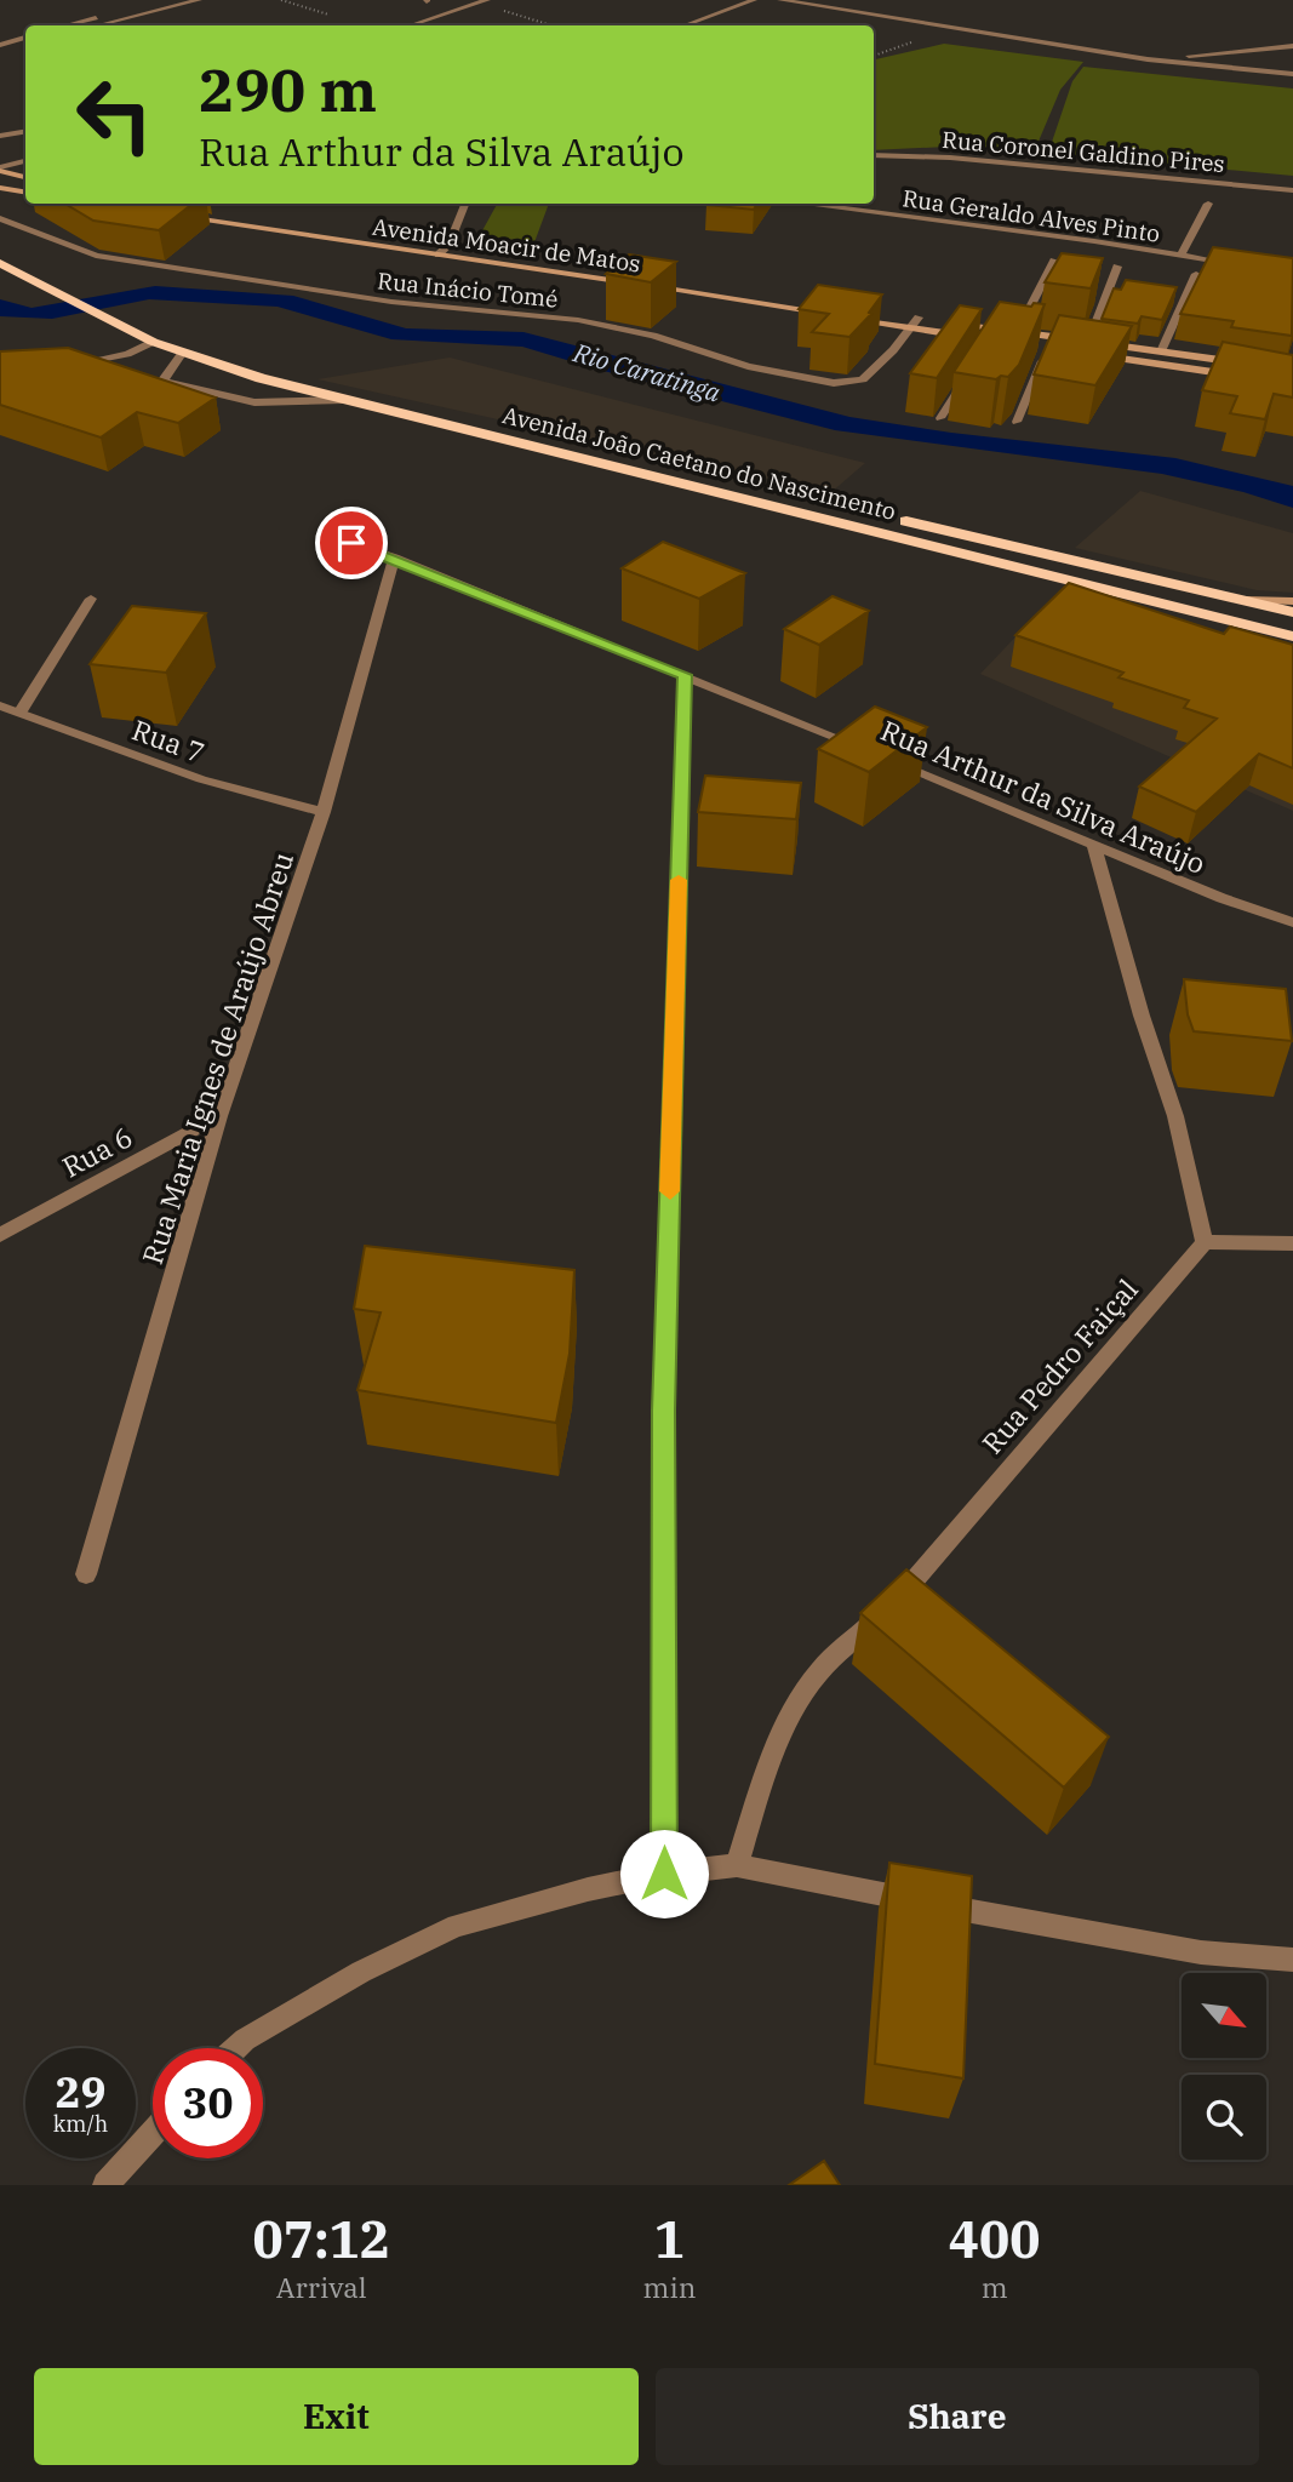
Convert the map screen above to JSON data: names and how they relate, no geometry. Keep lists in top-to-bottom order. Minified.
{"streets":{"highway":["Avenida João Caetano do Nascimento"],"main road":["Avenida Moacir de Matos"],"street":["Rua Coronel Galdino Pires","Rua Geraldo Alves Pinto","Rua Inácio Tomé","Rua 7","Rua Arthur da Silva Araújo","Rua Maria Ignes de Araújo Abreu","Rua 6","Rua Pedro Faiçal"]},"crossings":[["Rua 7","Rua Maria Ignes de Araújo Abreu"],["Rua Arthur da Silva Araújo","Rua Maria Ignes de Araújo Abreu"],["Rua Maria Ignes de Araújo Abreu","Rua 6"]],"water":["Rio Caratinga"],"north":"bottom right","page":{"turn":["290 m","Rua Arthur da Silva Araújo"],"speed":"29 km/h","limit":"30","eta":["07:12","Arrival","1","min","400","m"],"buttons":["Exit","Share"]}}
